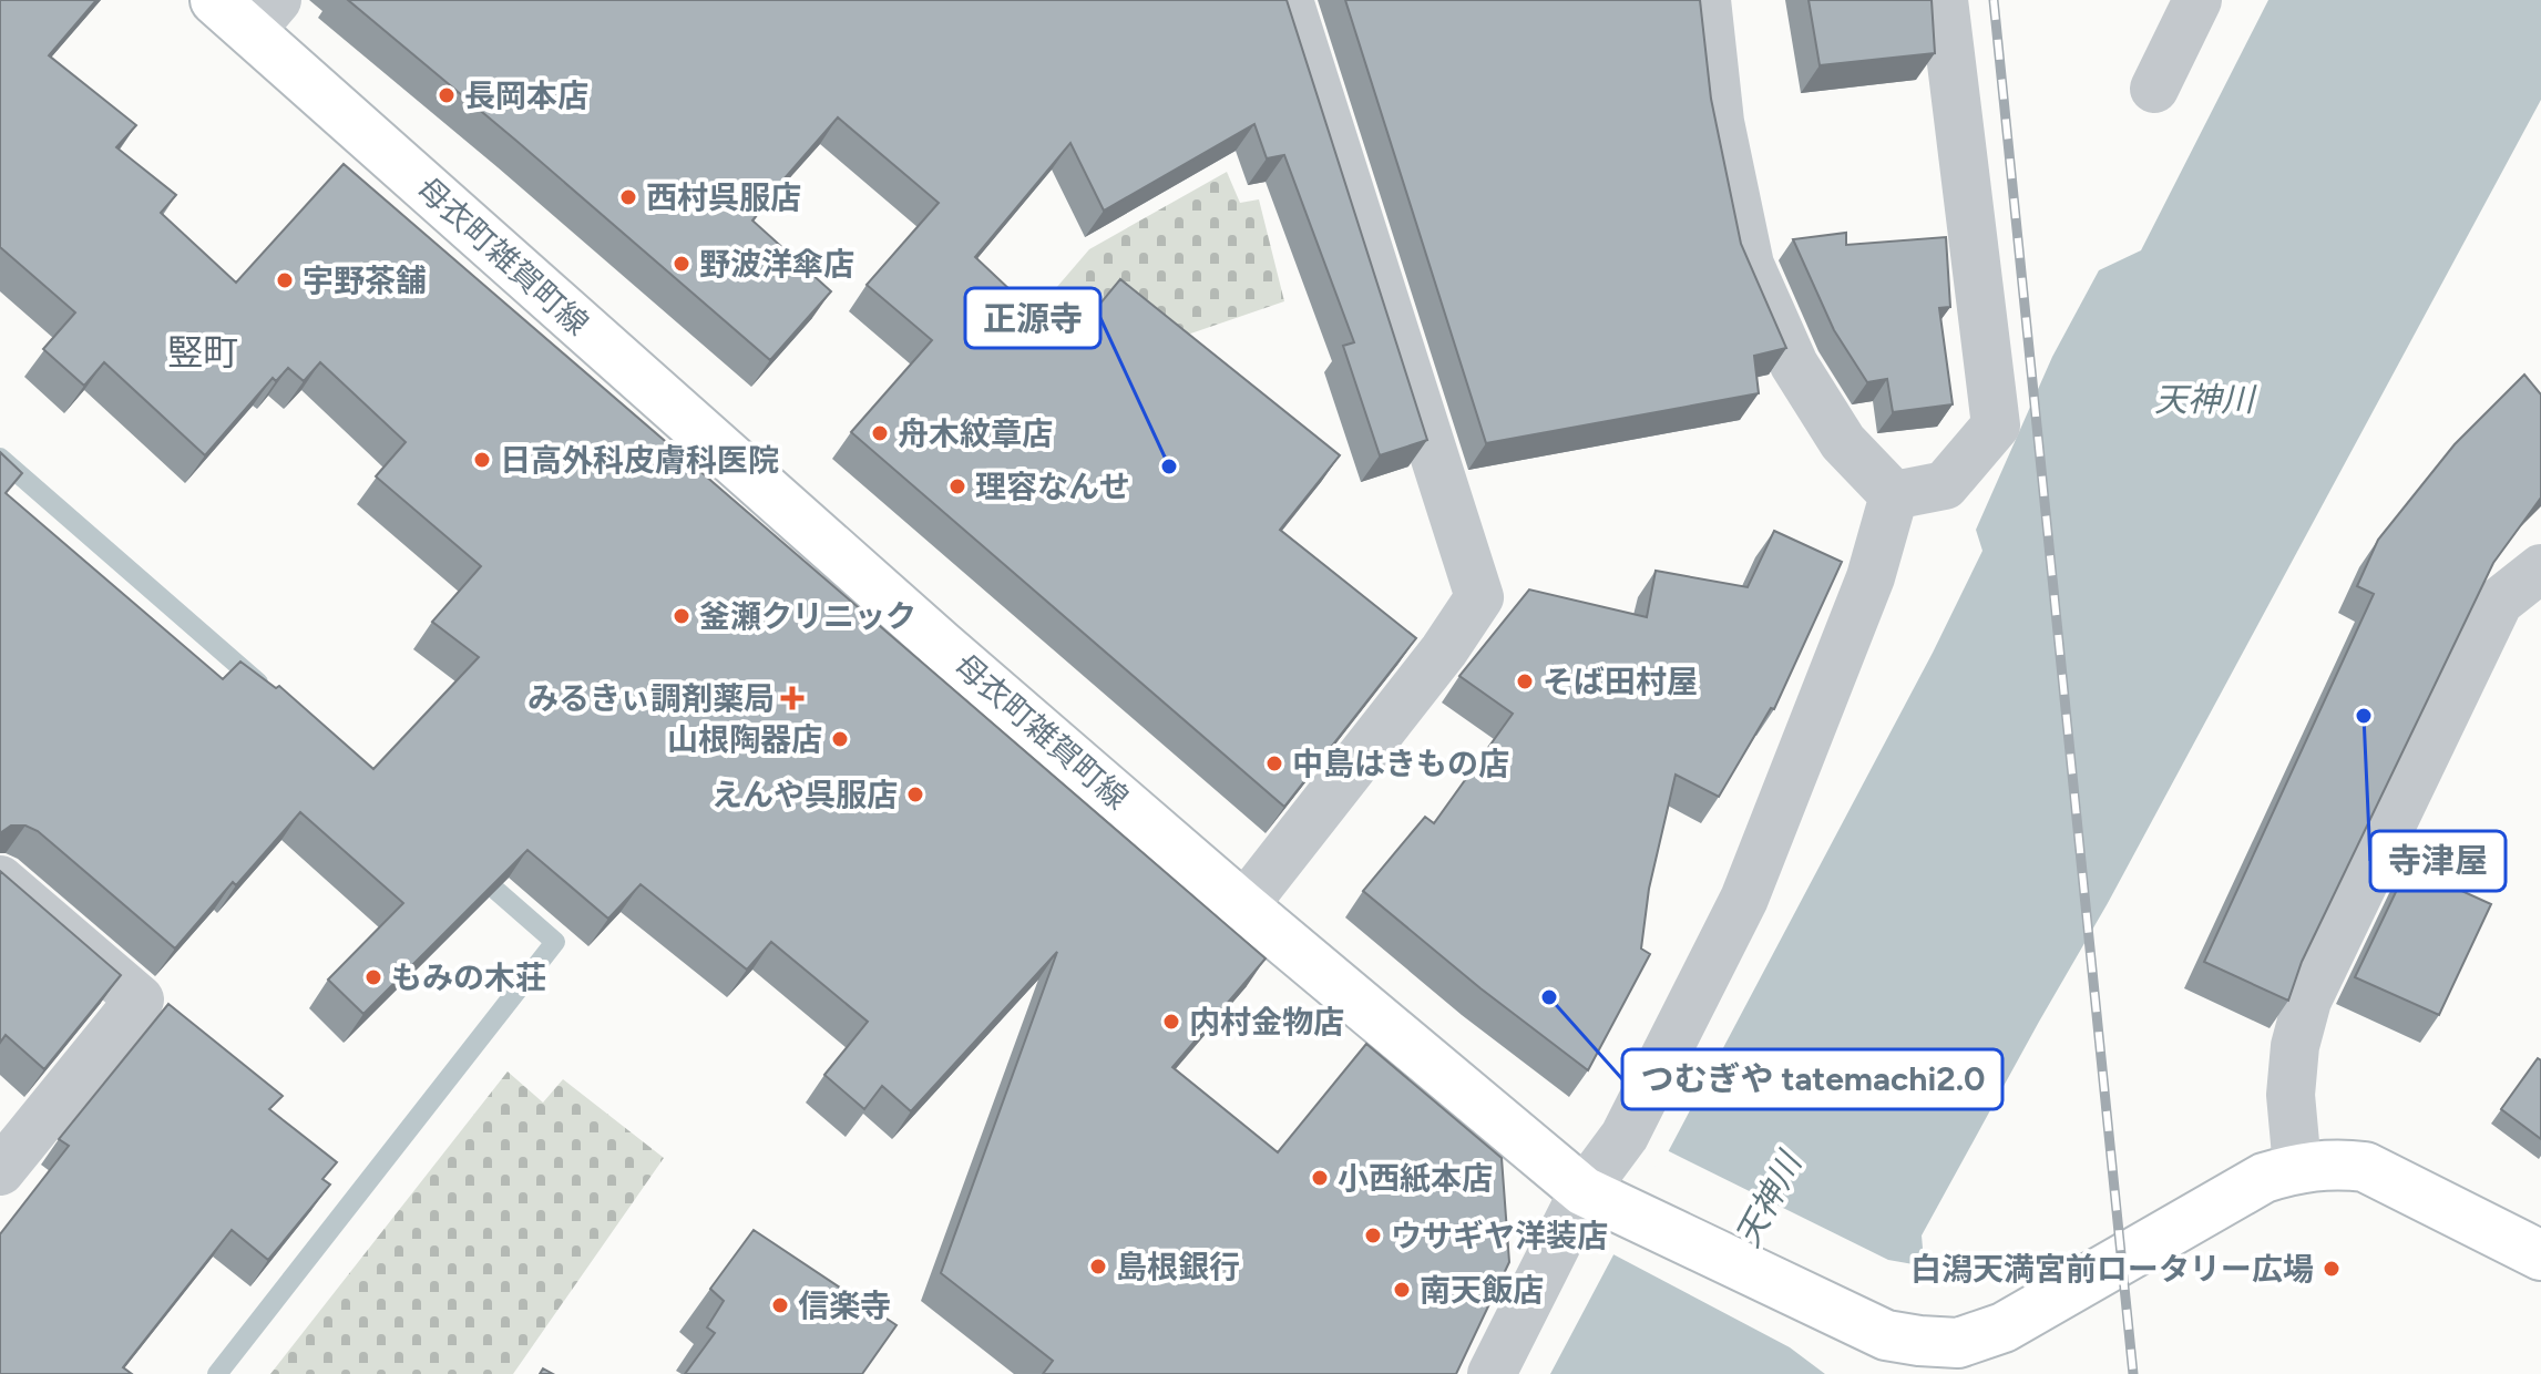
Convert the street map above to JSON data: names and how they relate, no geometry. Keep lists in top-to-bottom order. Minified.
{"streets":{"main road":["母衣町雑賀町線"]},"districts":["竪町"],"water":["天神川"],"places":{"other":["長岡本店","西村呉服店","野波洋傘店","宇野茶舗","舟木紋章店","日高外科皮膚科医院","正源寺","理容なんせ","釜瀬クリニック","そば田村屋","寺津屋","山根陶器店","中島はきもの店","えんや呉服店","もみの木荘","つむぎや tatemachi2.0","内村金物店","小西紙本店","ウサギヤ洋装店","島根銀行","白潟天満宮前ロータリー広場","南天飯店","信楽寺"],"health":["みるきぃ調剤薬局"]}}
